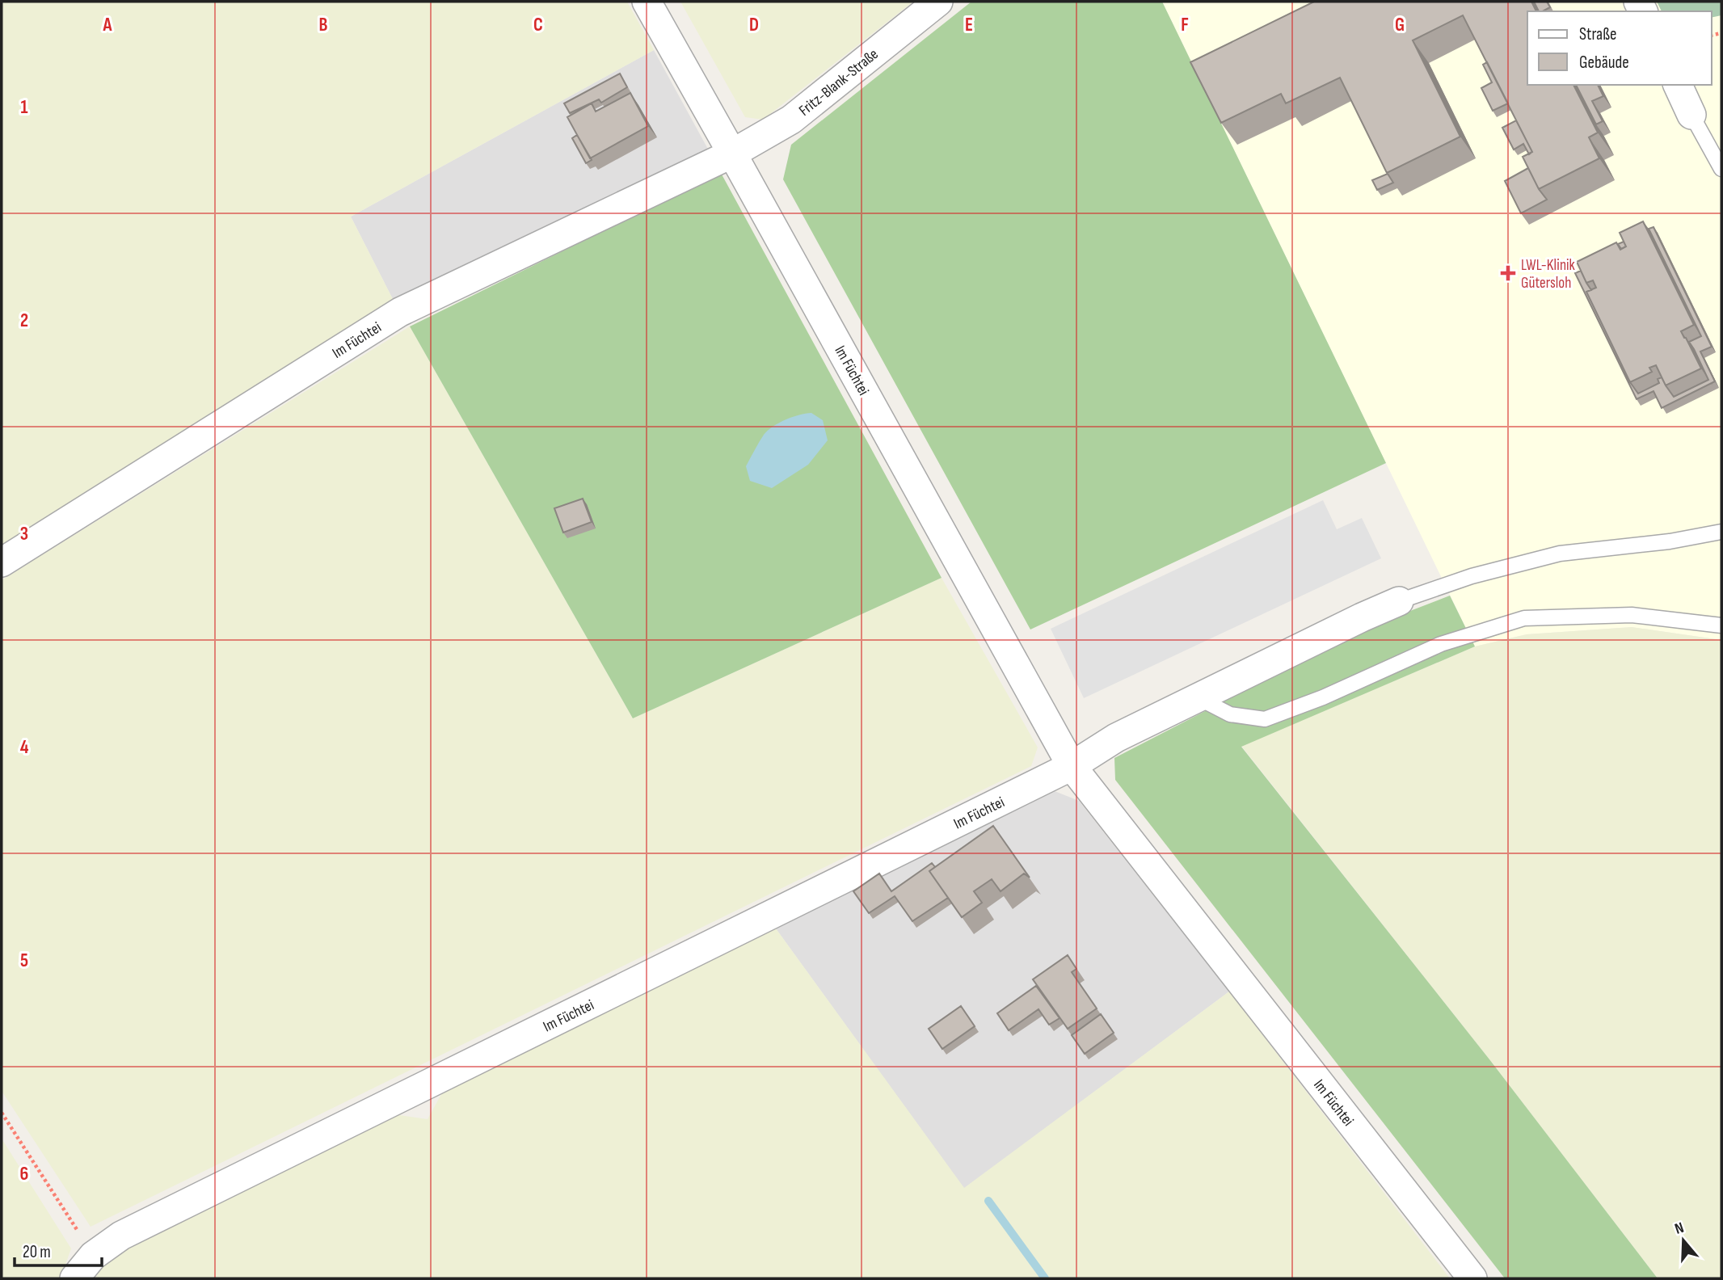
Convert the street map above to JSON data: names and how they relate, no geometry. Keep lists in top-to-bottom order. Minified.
{"streets":{"street":["Fritz-Blank-Straße","Im Füchtei"]},"crossings":[["Fritz-Blank-Straße","Im Füchtei"]],"places":{"health":["LWL-Klinik Gütersloh"]},"legend":["Straße","Gebäude"],"scale_bar":"20 m","north":"top","grid":{"columns":["A","B","C","D","E","F","G"],"rows":["1","2","3","4","5","6"]}}
